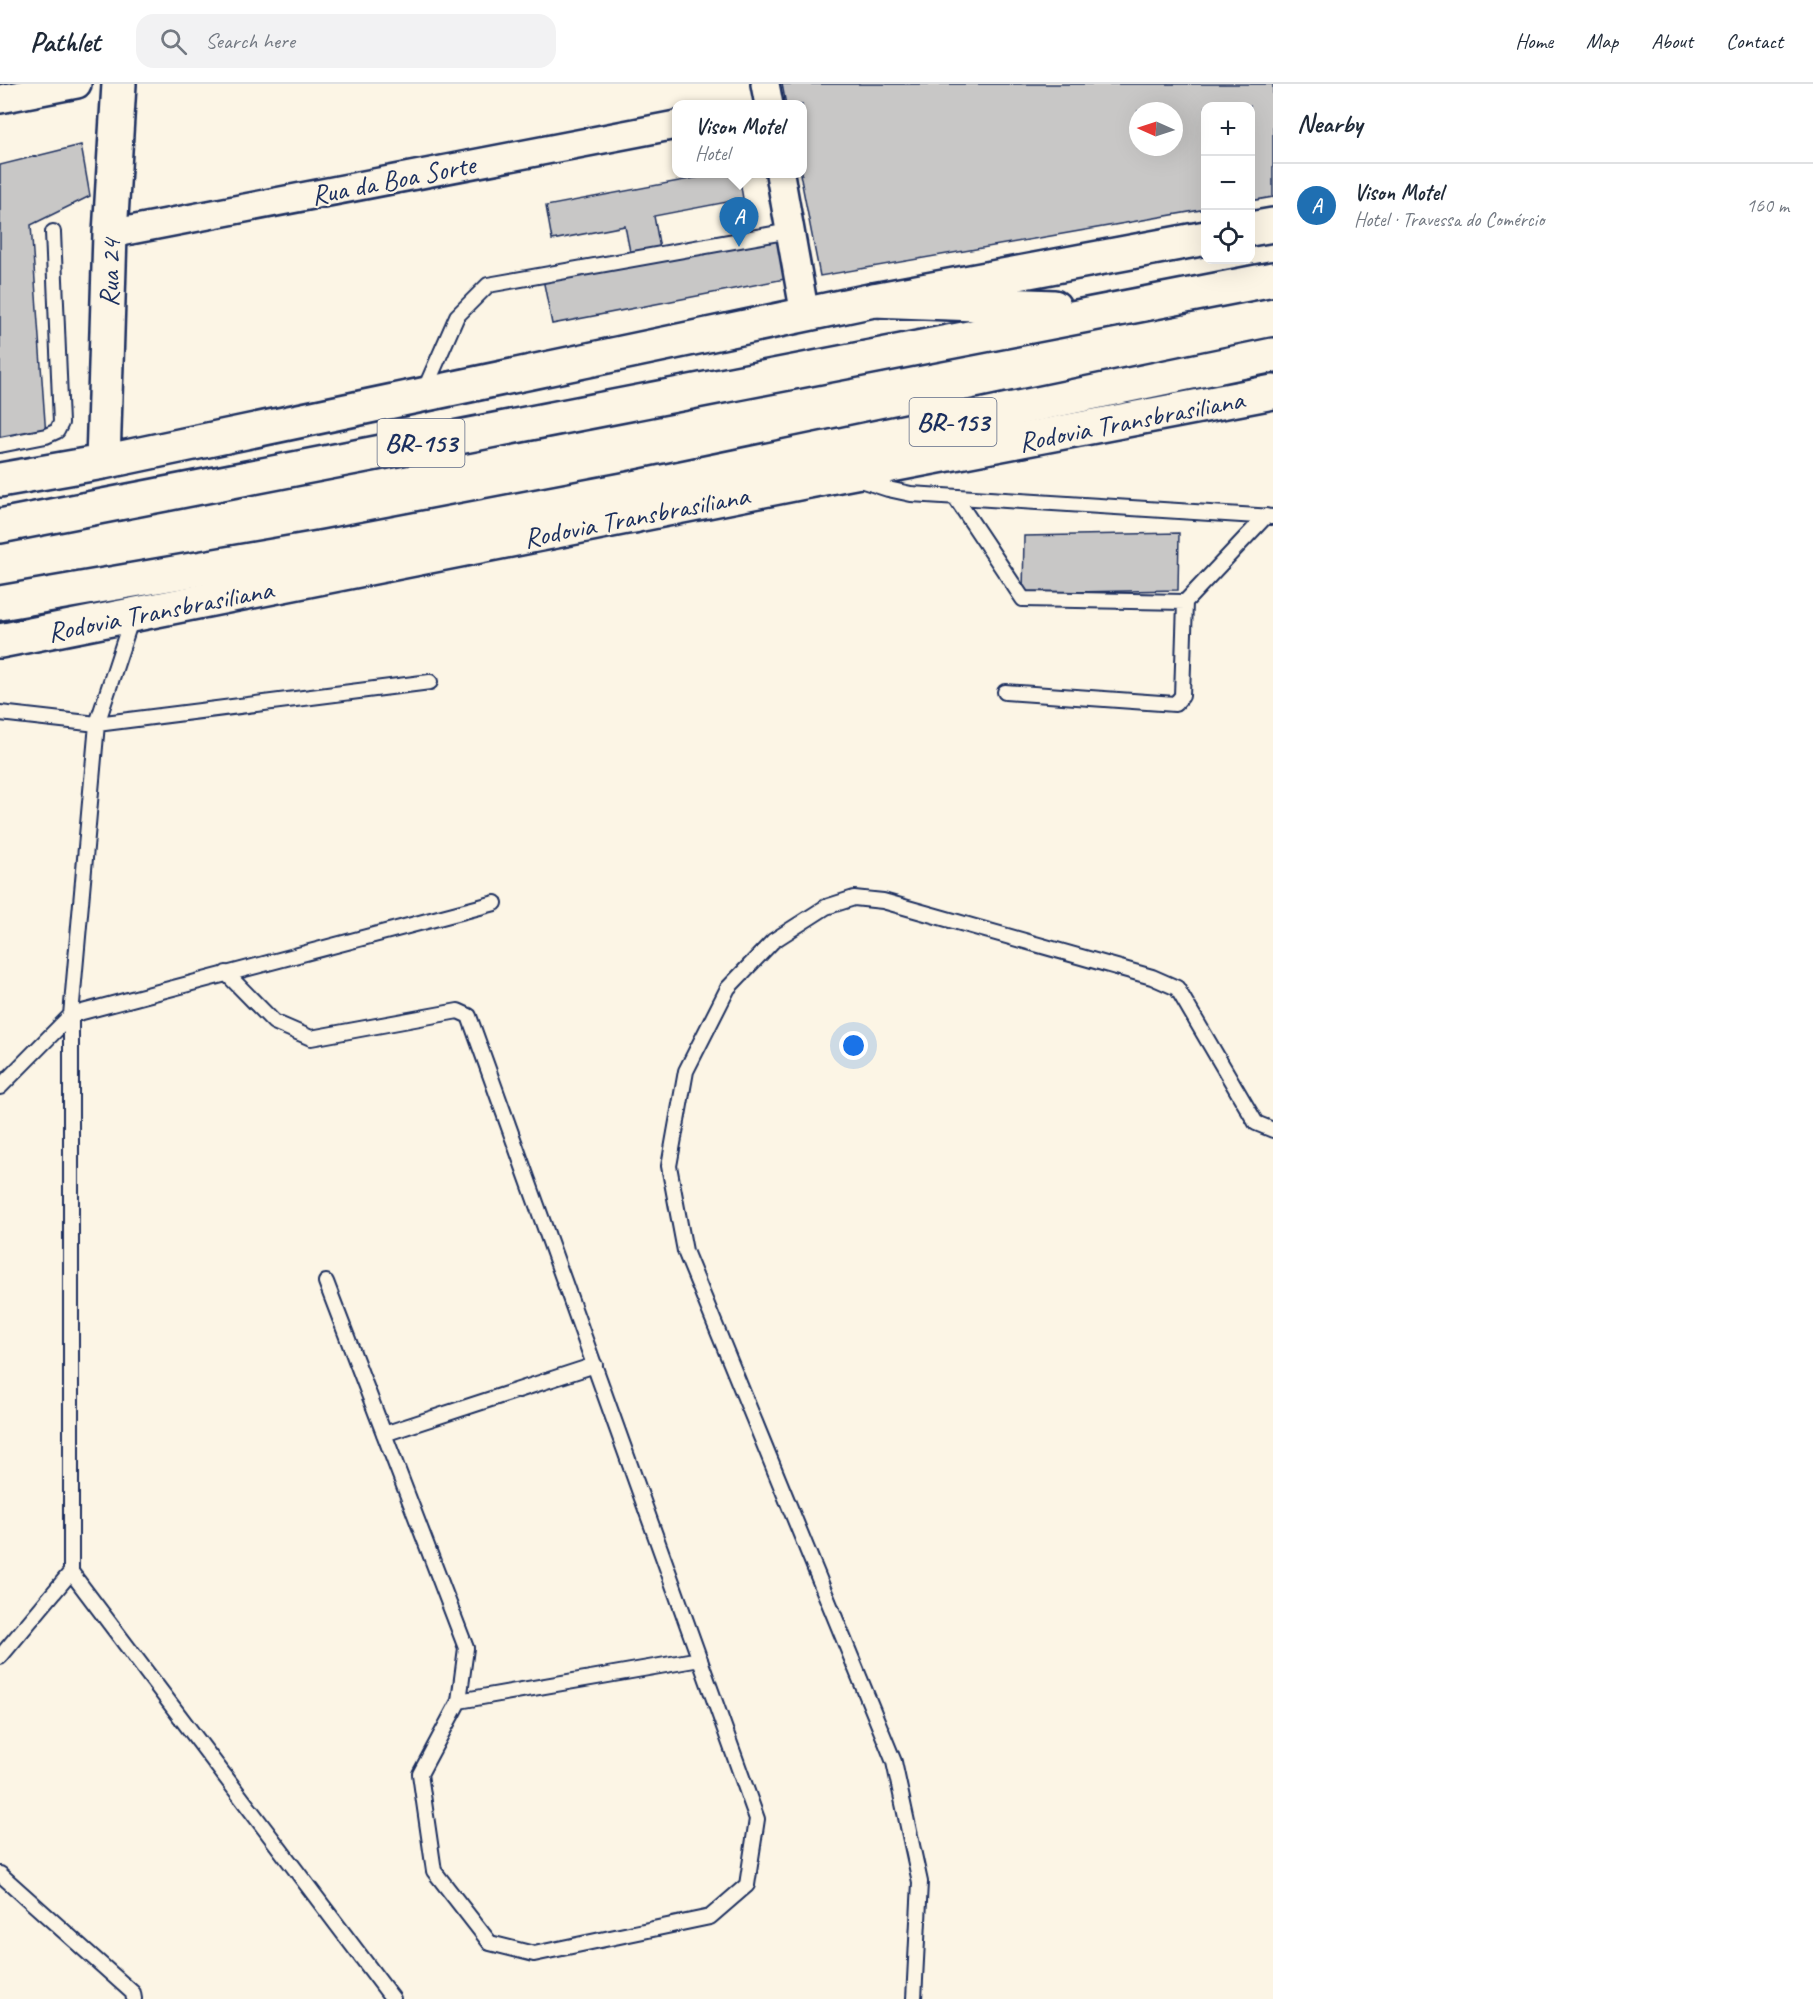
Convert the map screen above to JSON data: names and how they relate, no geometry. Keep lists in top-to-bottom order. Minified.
{"streets":{"main road":["Rua 24","Rodovia Transbrasiliana","BR-153"],"street":["Rua da Boa Sorte"]},"crossings":[["Rua da Boa Sorte","Rua 24"]],"north":"left","page":{"header":"Pathlet","search":"Search here","nav":["Home","Map","About","Contact"],"heading":"Nearby","popup":["Vison Motel","Hotel"],"map_buttons":["+","−"],"list":[{"mark":"A","name":"Vison Motel","note":"Hotel · Travessa do Comércio","value":"160 m"}],"pins":"A"}}
